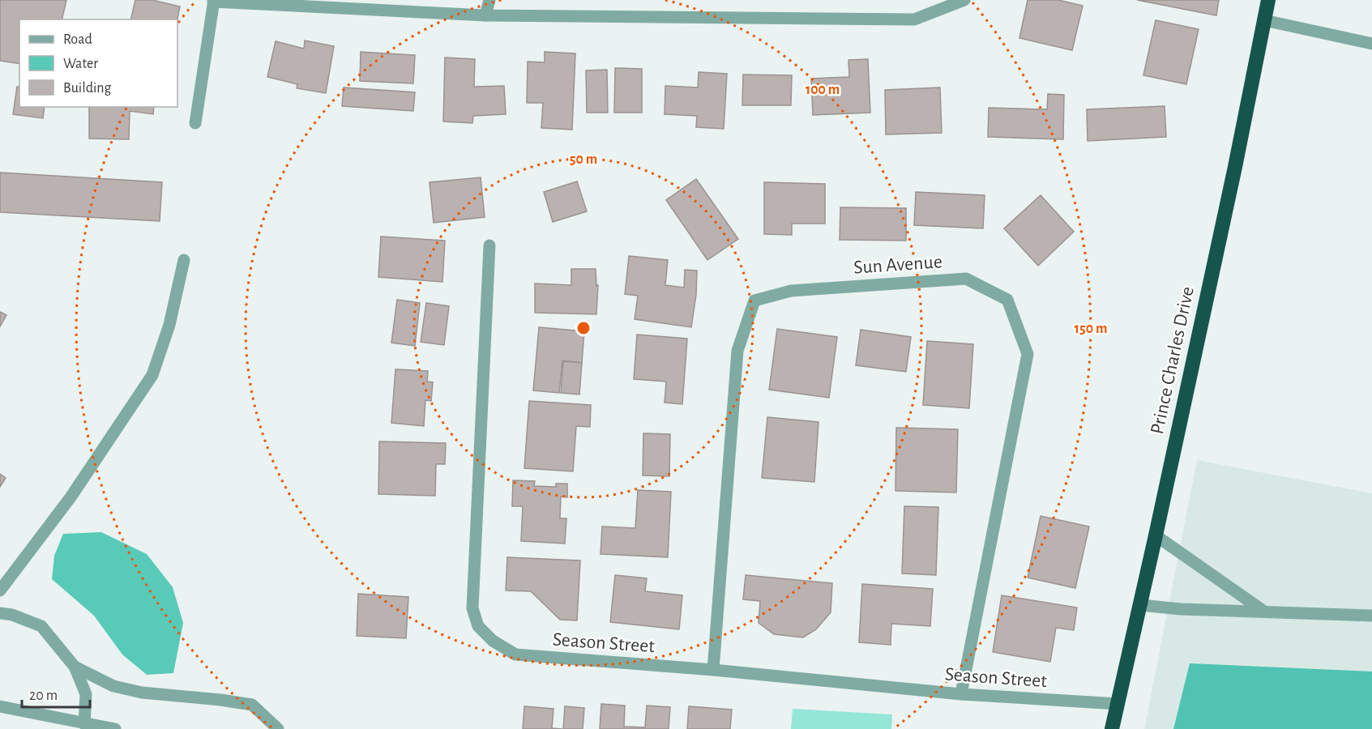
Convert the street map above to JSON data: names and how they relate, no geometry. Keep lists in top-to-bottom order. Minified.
{"streets":{"highway":["Prince Charles Drive"],"street":["Sun Avenue","Season Street"]},"crossings":[["Sun Avenue","Season Street"],["Prince Charles Drive","Season Street"]],"legend":["Road","Water","Building"],"scale_bar":"20 m","rings":["100 m","50 m","150 m"]}
